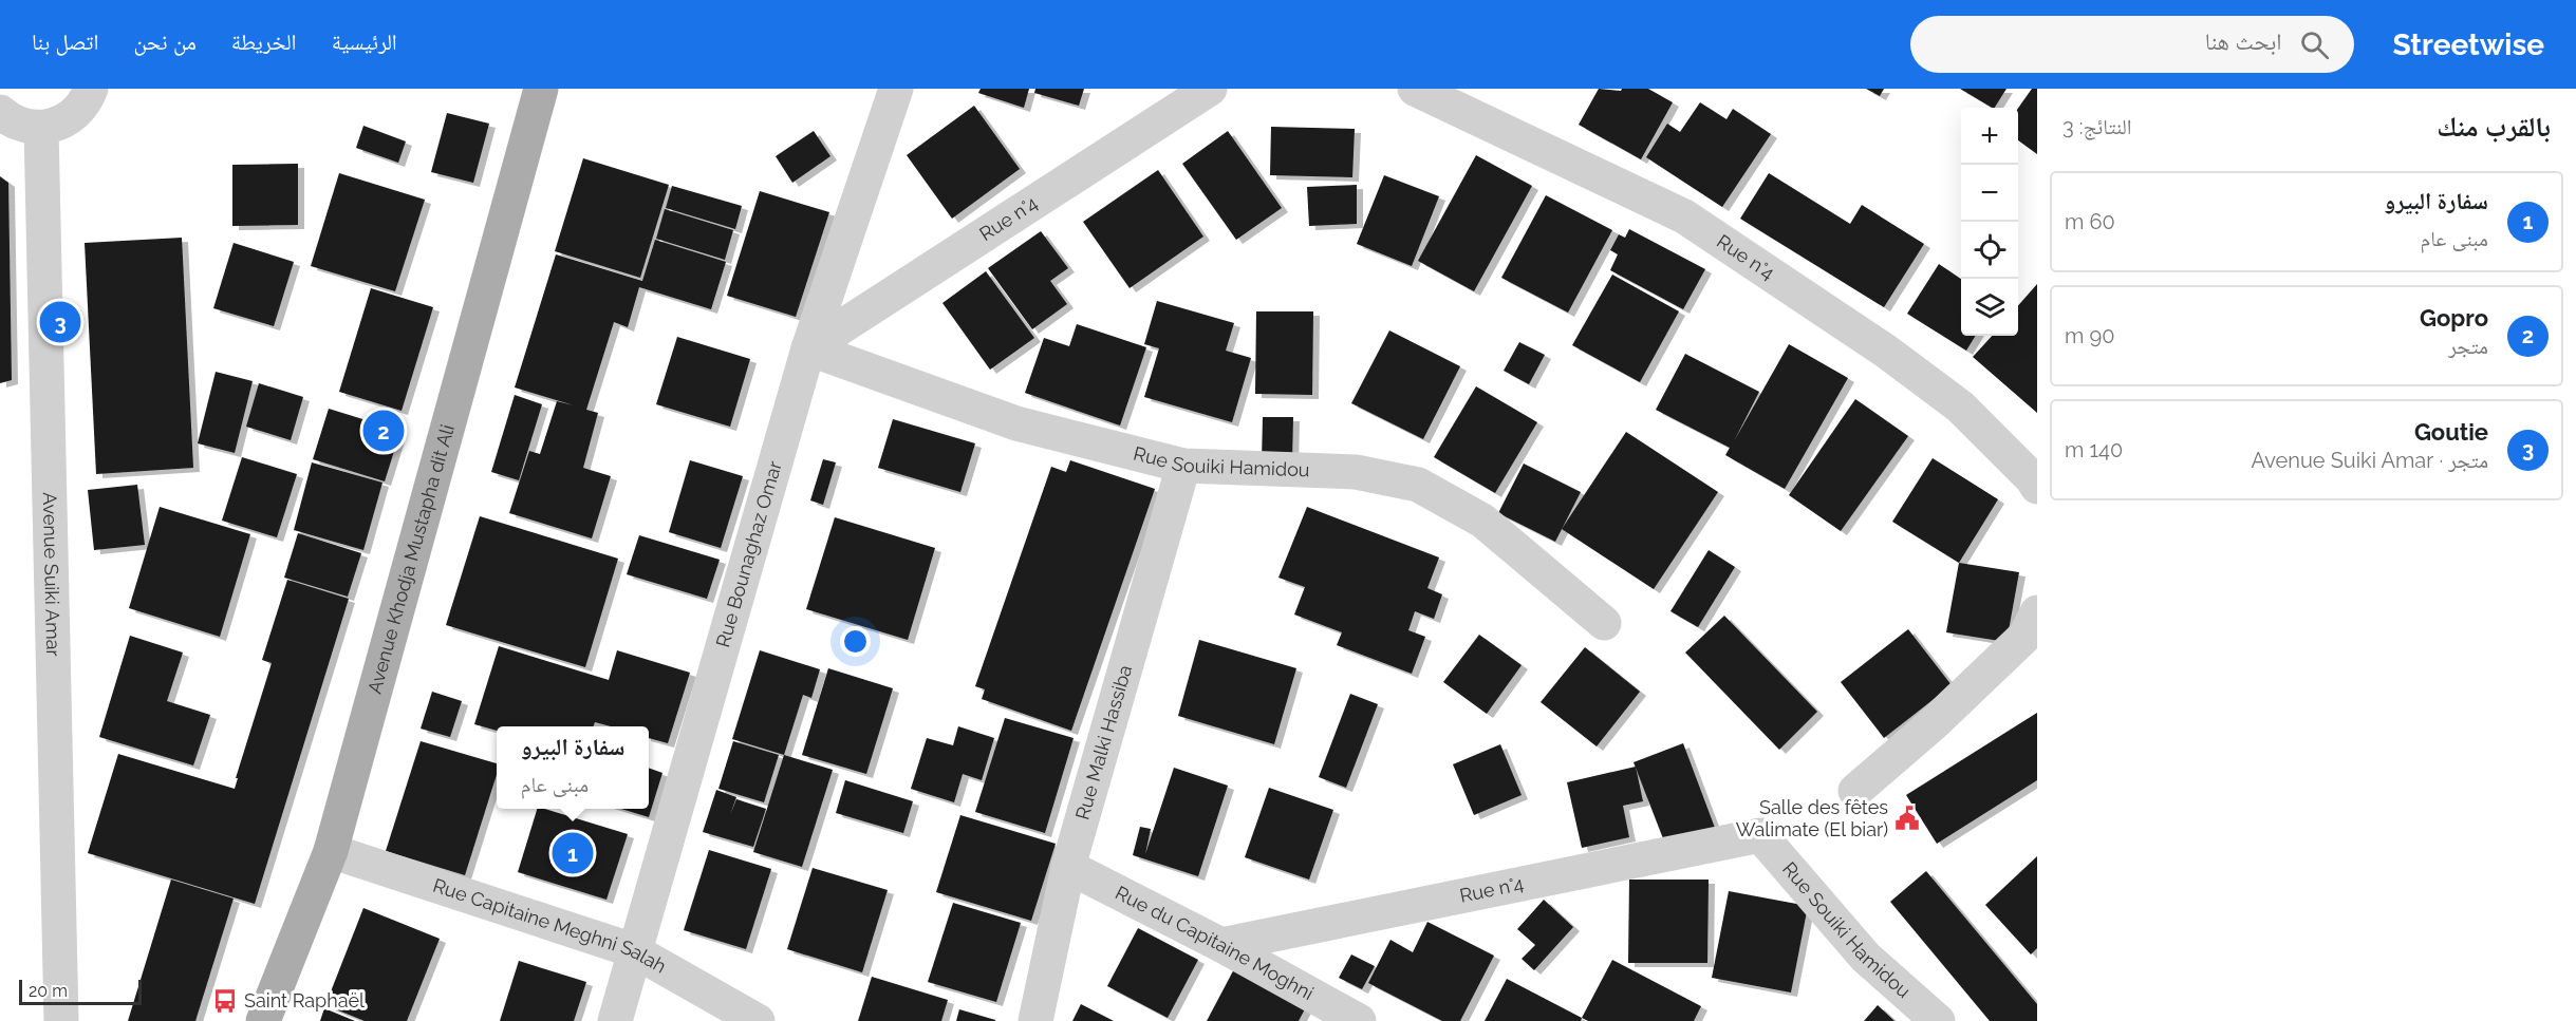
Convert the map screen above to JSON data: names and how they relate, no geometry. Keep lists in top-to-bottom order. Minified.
{"streets":{"main road":["Avenue Khodja Mustapha dit Ali"],"street":["Rue n°4","Rue Souiki Hamidou","Rue Bounaghaz Omar","Avenue Suiki Amar","Rue Malki Hassiba","Rue Capitaine Meghni Salah","Rue du Capitaine Moghni"]},"crossings":[["Rue n°4","Rue Souiki Hamidou"],["Rue n°4","Rue Bounaghaz Omar"],["Rue n°4","Rue du Capitaine Moghni"],["Rue Souiki Hamidou","Rue Bounaghaz Omar"],["Rue Souiki Hamidou","Rue Malki Hassiba"],["Rue Bounaghaz Omar","Rue Capitaine Meghni Salah"],["Avenue Khodja Mustapha dit Ali","Rue Capitaine Meghni Salah"],["Rue Malki Hassiba","Rue du Capitaine Moghni"]],"places":{"public building":["Salle des fêtes Walimate (El biar)"],"bus stop":["Saint Raphaël"]},"scale_bar":"20 m","page":{"header":"Streetwise","search":"ابحث هنا","nav":["الرئيسية","الخريطة","من نحن","اتصل بنا"],"heading":["بالقرب منك","النتائج: 3"],"map_buttons":["+","−"],"list":[{"mark":"1","name":"سفارة البيرو","note":"مبنى عام","value":"60 m"},{"mark":"2","name":"Gopro","note":"متجر","value":"90 m"},{"mark":"3","name":"Goutie","note":"متجر · Avenue Suiki Amar","value":"140 m"}],"pins":["3","2","1"],"popup":["سفارة البيرو","مبنى عام"],"scale":"20 m"}}
